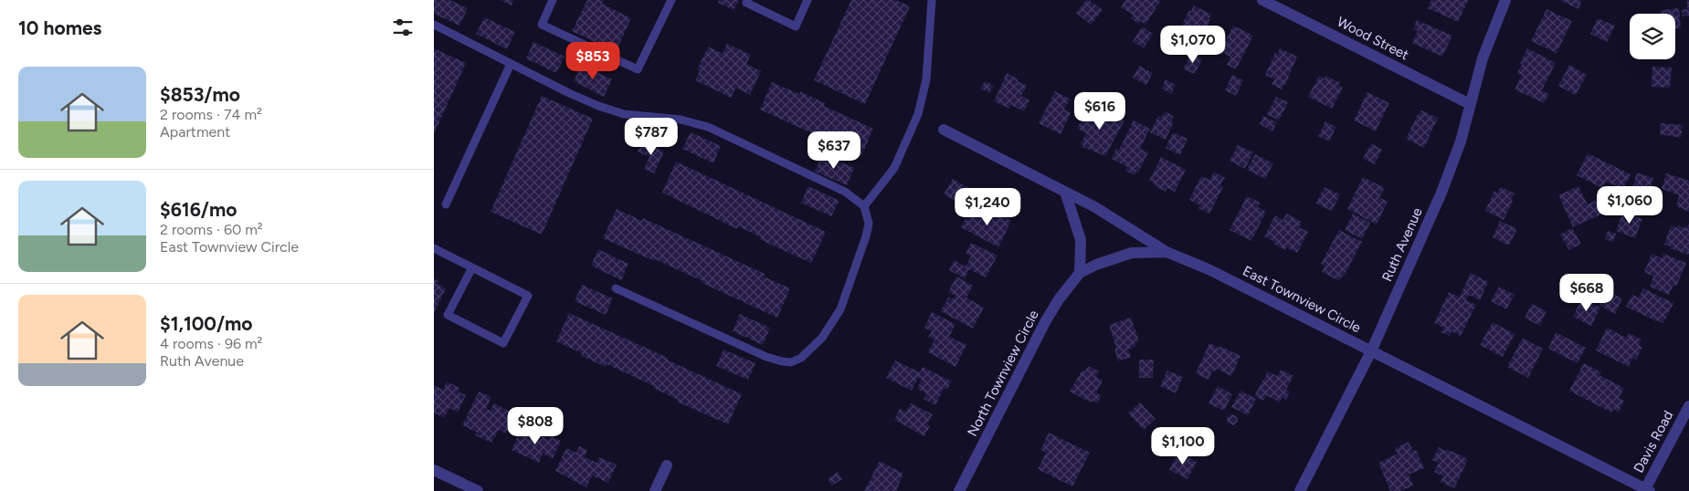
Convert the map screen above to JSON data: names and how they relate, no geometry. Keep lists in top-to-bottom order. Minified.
{"streets":{"street":["Wood Street","Ruth Avenue","East Townview Circle","North Townview Circle","Davis Road"]},"crossings":[["Wood Street","Ruth Avenue"],["Ruth Avenue","East Townview Circle"],["East Townview Circle","North Townview Circle"],["East Townview Circle","Davis Road"]],"page":{"heading":"10 homes","price":["$1,070","$853","$616","$787","$637","$1,060","$1,240","$668","$808","$1,100"],"list":[{"name":"$853/mo","note":"2 rooms · 74 m² · Apartment"},{"name":"$616/mo","note":"2 rooms · 60 m² · East Townview Circle"},{"name":"$1,100/mo","note":"4 rooms · 96 m² · Ruth Avenue"}]}}
